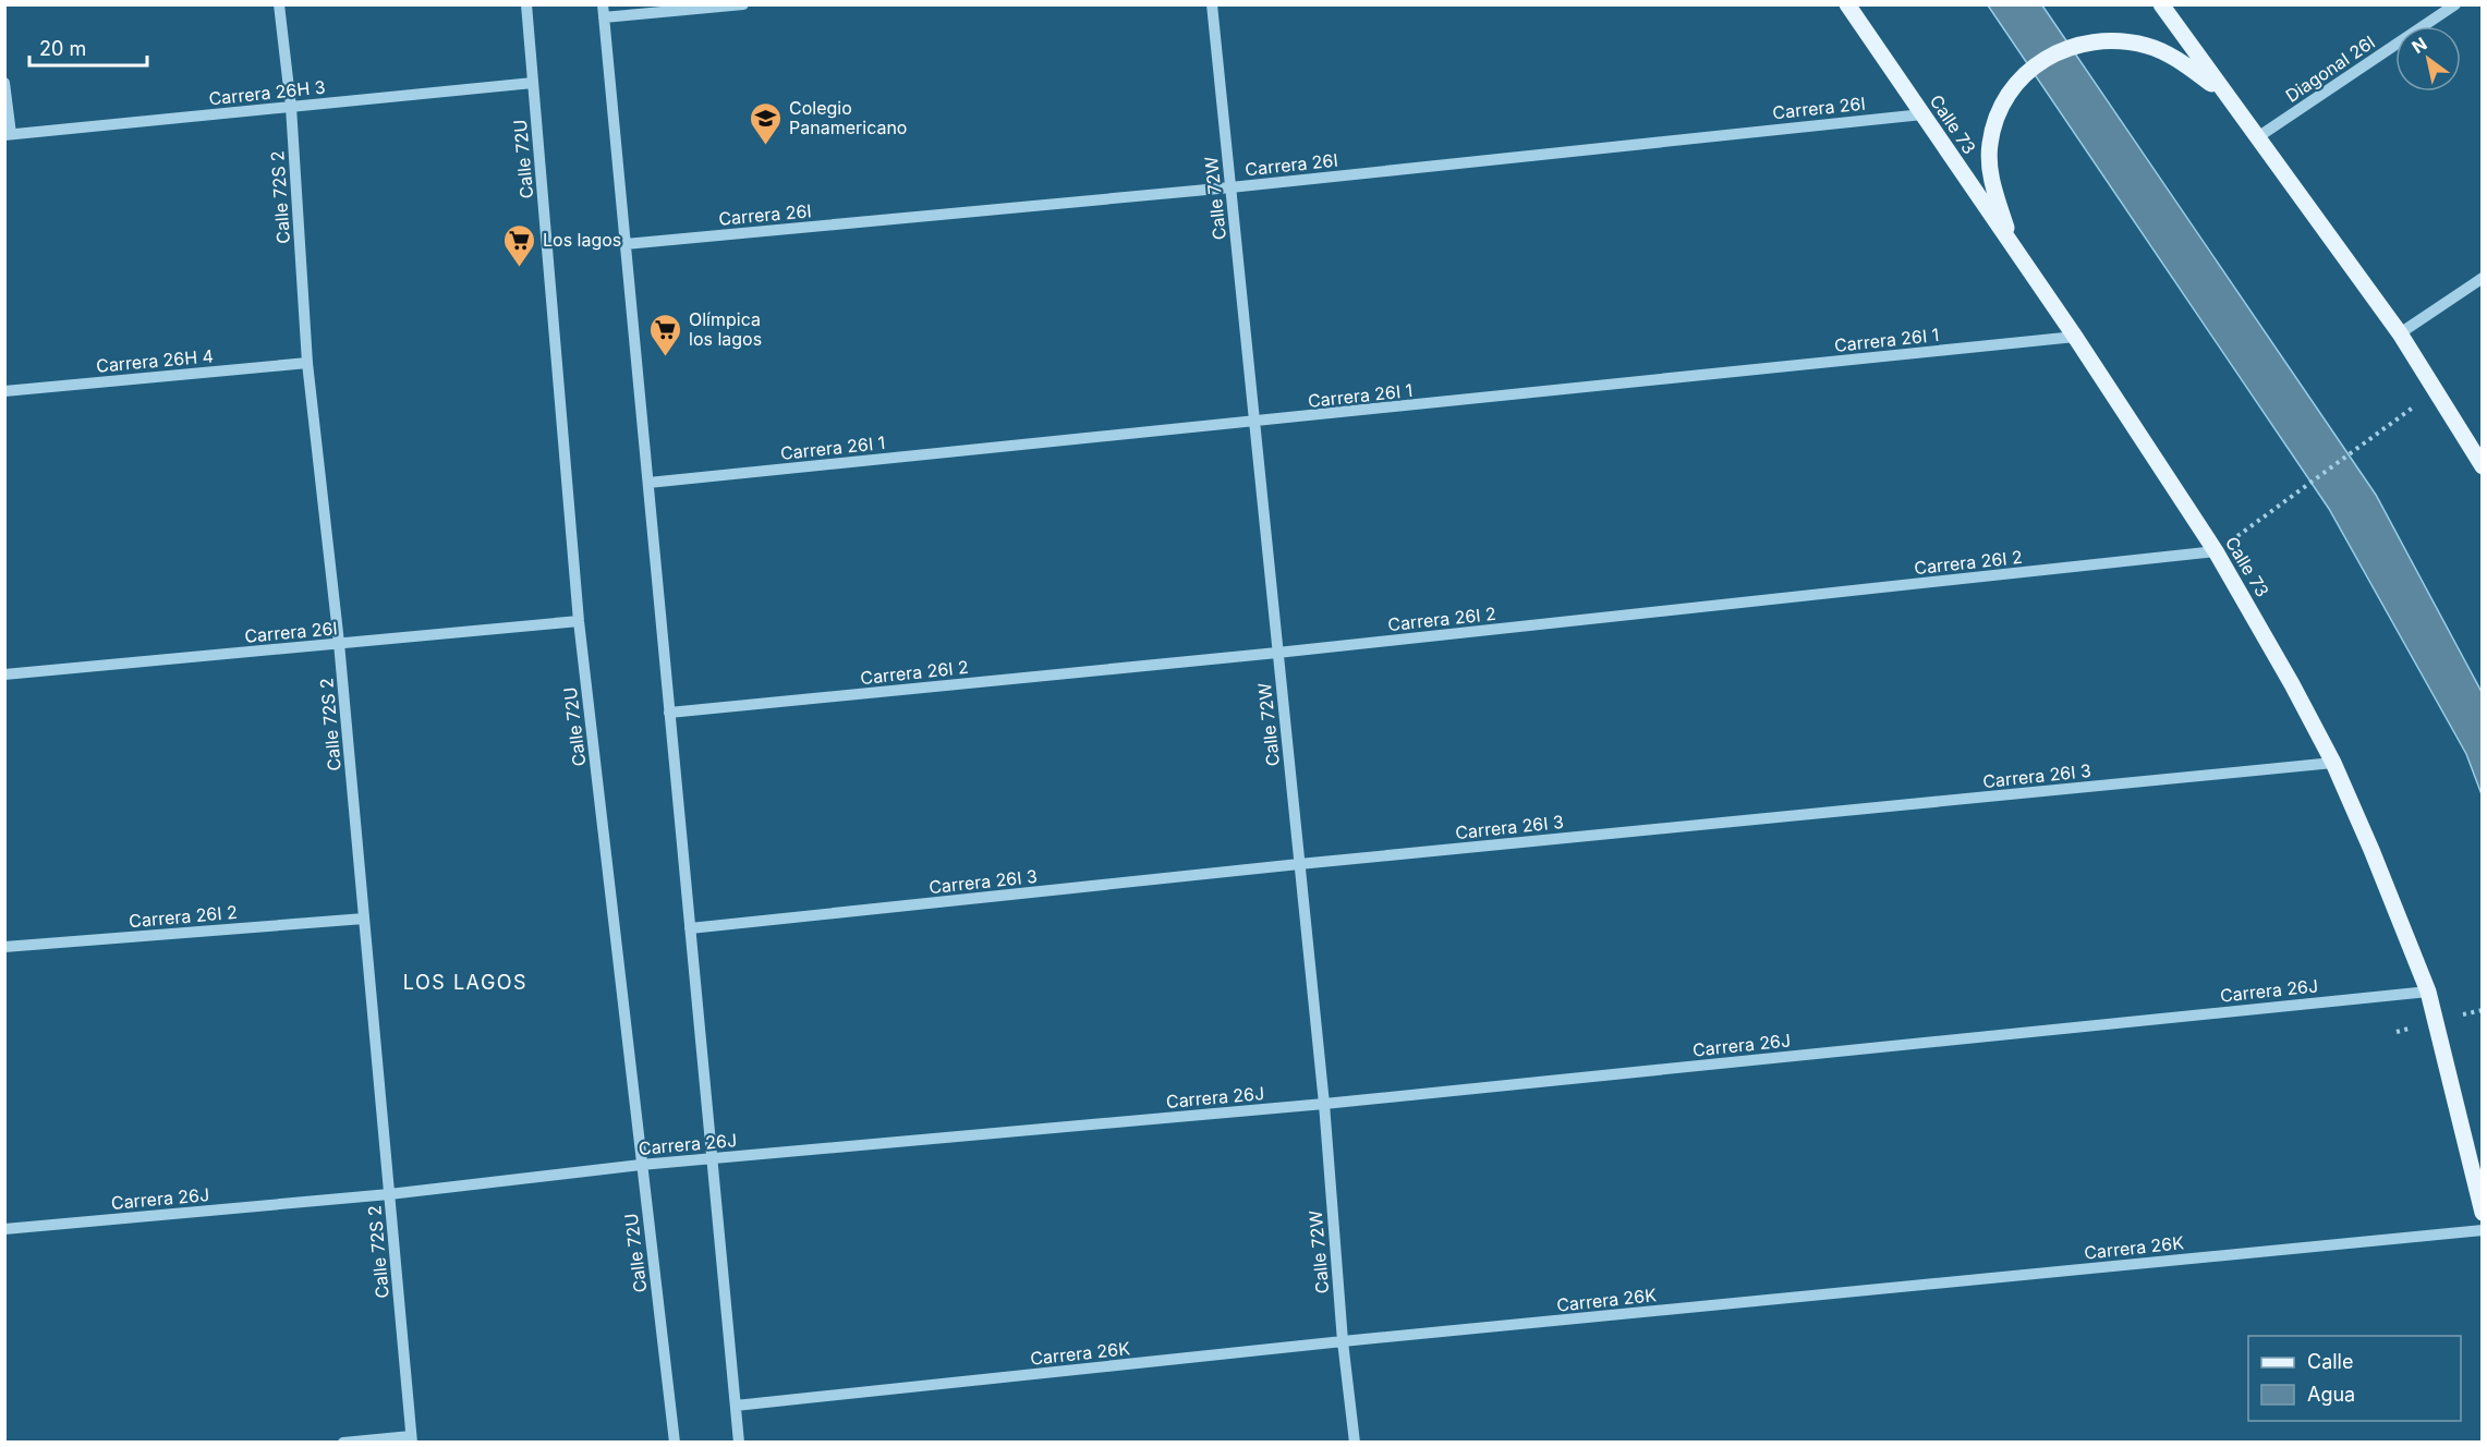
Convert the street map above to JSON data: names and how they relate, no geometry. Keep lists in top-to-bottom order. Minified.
{"streets":{"main road":["Calle 73"],"street":["Diagonal 26I","Carrera 26H 3","Carrera 26I","Calle 72U","Calle 72S 2","Calle 72W","Carrera 26I 1","Carrera 26H 4","Carrera 26I 2","Carrera 26I 3","Carrera 26J","Carrera 26K"]},"crossings":[["Carrera 26H 3","Calle 72U"],["Carrera 26H 3","Calle 72S 2"],["Carrera 26I","Calle 73"],["Carrera 26I","Calle 72U"],["Carrera 26I","Calle 72S 2"],["Carrera 26I","Calle 72W"],["Calle 73","Carrera 26I 1"],["Calle 73","Carrera 26I 2"],["Calle 73","Carrera 26I 3"],["Calle 73","Carrera 26J"],["Calle 72U","Carrera 26J"],["Calle 72S 2","Carrera 26H 4"],["Calle 72S 2","Carrera 26I 2"],["Calle 72S 2","Carrera 26J"],["Calle 72W","Carrera 26I 1"],["Calle 72W","Carrera 26I 2"],["Calle 72W","Carrera 26I 3"],["Calle 72W","Carrera 26J"],["Calle 72W","Carrera 26K"]],"districts":["LOS LAGOS"],"places":{"school or university":["Colegio Panamericano"],"supermarket":["Los lagos","Olímpica los lagos"]},"legend":["Calle","Agua"],"scale_bar":"20 m","north":"top left"}
